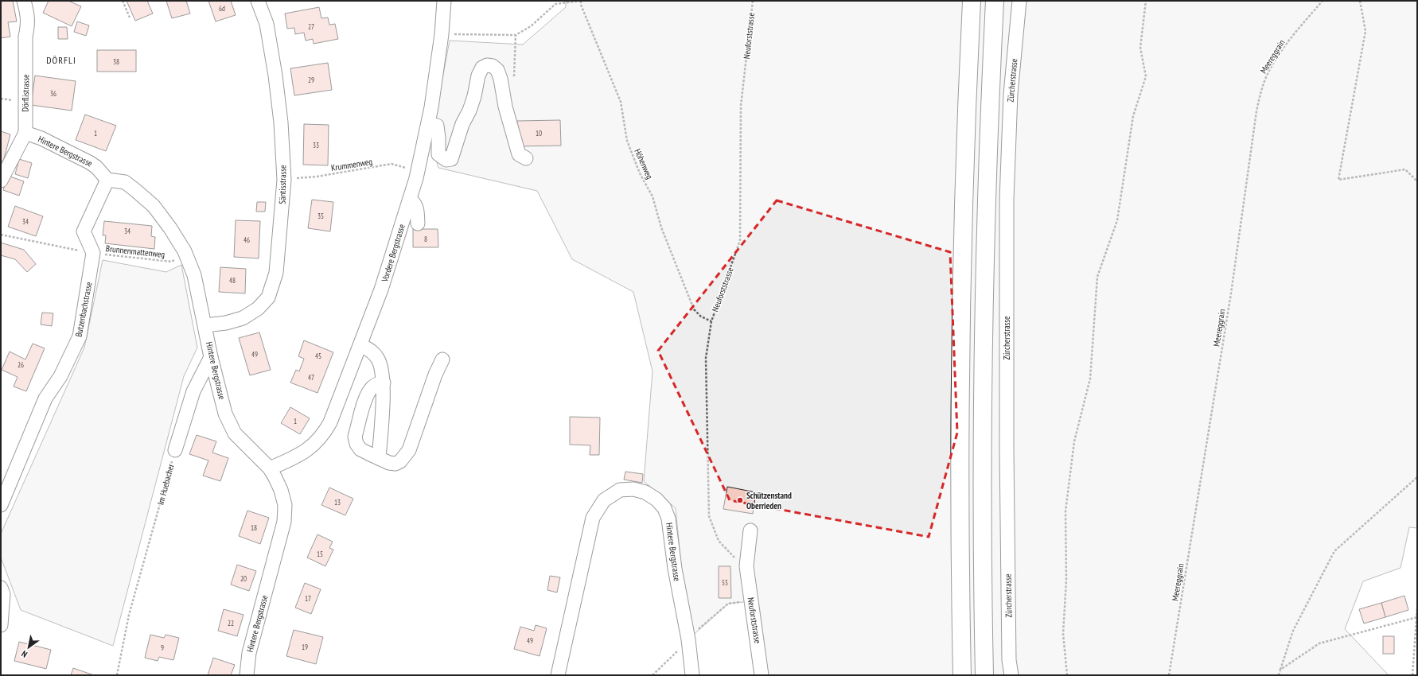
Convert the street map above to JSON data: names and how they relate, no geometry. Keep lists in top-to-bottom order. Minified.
{"streets":{"street":["Neuforststrasse","Zürcherstrasse","Dörflistrasse","Hintere Bergstrasse","Säntisstrasse","Vordere Bergstrasse","Butzenbachstrasse"],"path":["Meereggrain","Höhenweg","Krummenweg","Brunnenmattenweg","Im Huebacher"]},"crossings":[["Neuforststrasse","Höhenweg"],["Dörflistrasse","Hintere Bergstrasse"],["Hintere Bergstrasse","Säntisstrasse"],["Hintere Bergstrasse","Brunnenmattenweg"],["Hintere Bergstrasse","Vordere Bergstrasse"],["Hintere Bergstrasse","Butzenbachstrasse"],["Krummenweg","Säntisstrasse"],["Krummenweg","Vordere Bergstrasse"]],"districts":["DÖRFLI"],"places":["Schützenstand Oberrieden"],"house_numbers":["6d","27","38","29","36","1","10","33","35","34","34","8","46","48","49","45","26","47","1","13","18","15","20","55","17","22","49","19","9"],"north":"bottom left"}
